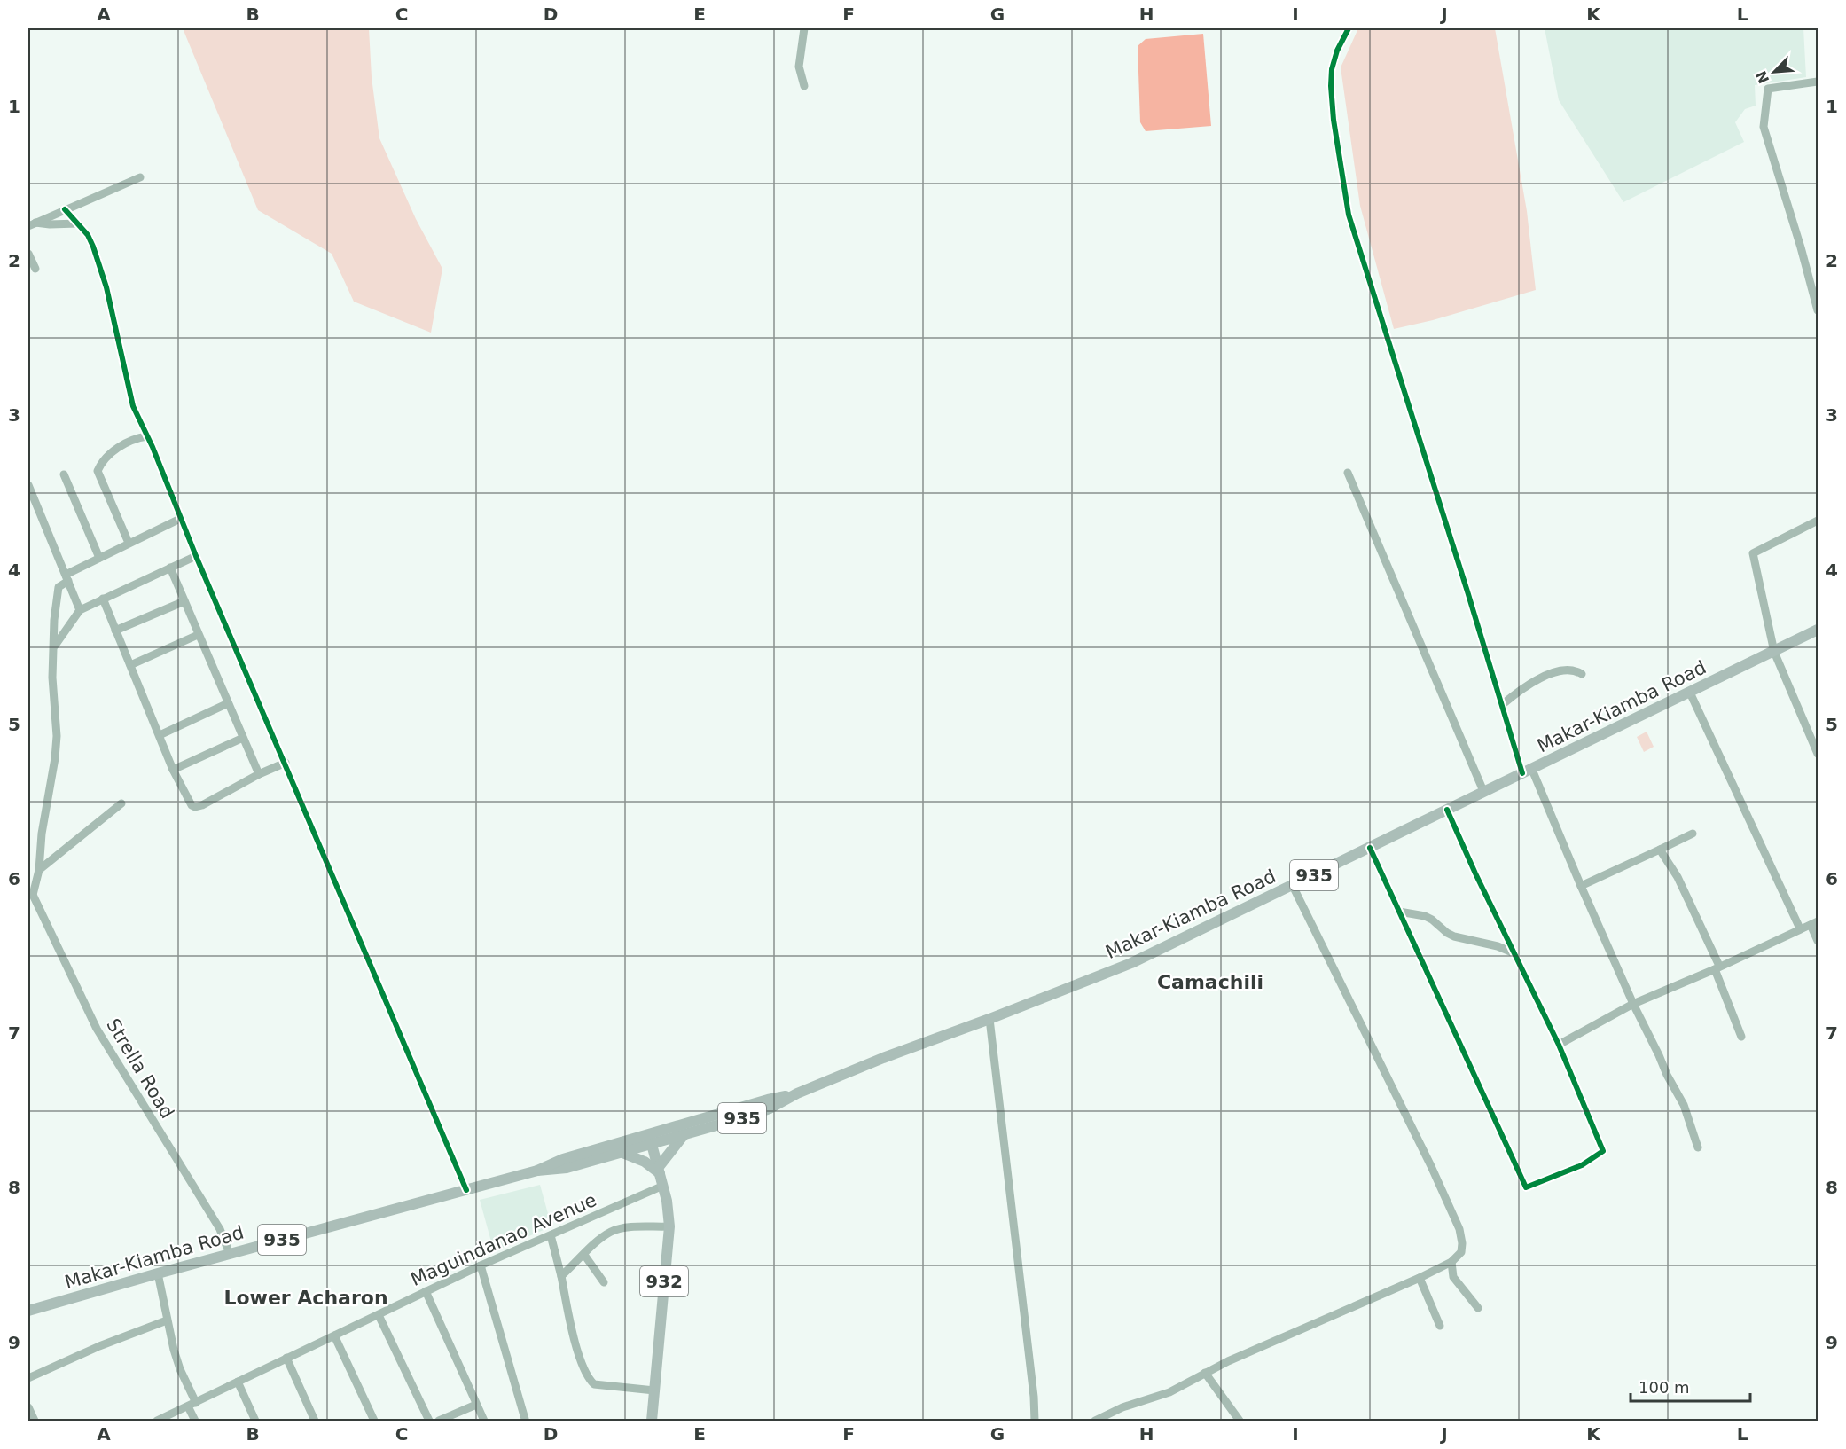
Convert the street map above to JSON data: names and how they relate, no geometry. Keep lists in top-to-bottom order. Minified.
{"streets":{"main road":["Makar-Kiamba Road","935","932"],"street":["Strella Road","Maguindanao Avenue"]},"crossings":[["Makar-Kiamba Road","Strella Road"],["Makar-Kiamba Road","932"],["Maguindanao Avenue","932"]],"districts":["Camachili","Lower Acharon"],"scale_bar":"100 m","north":"bottom left","grid":{"columns":["A","B","C","D","E","F","G","H","I","J","K","L"],"rows":["1","2","3","4","5","6","7","8","9"]}}
